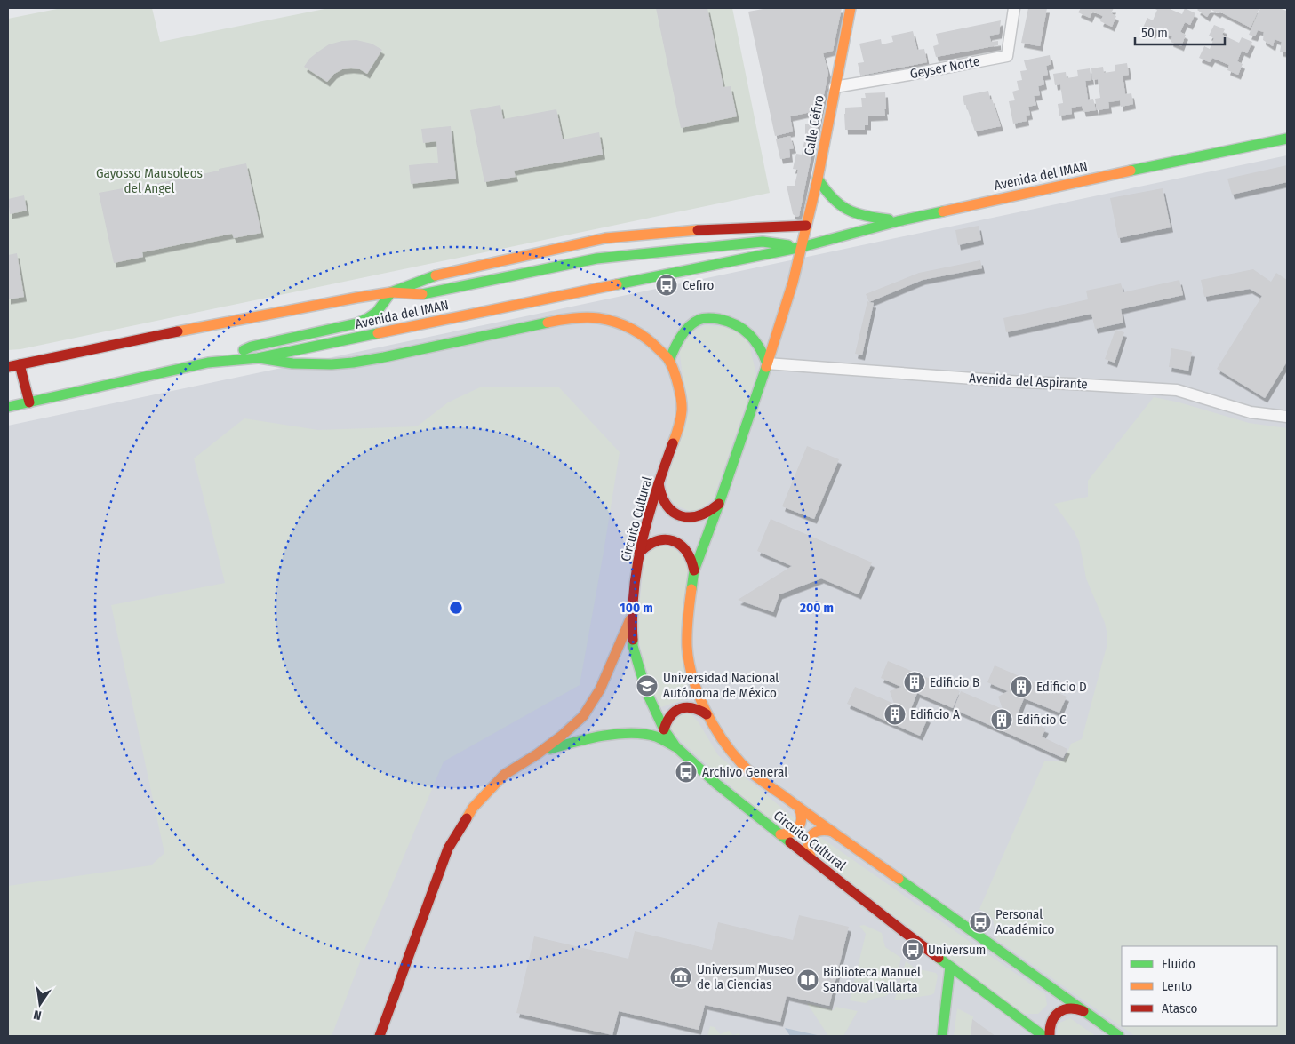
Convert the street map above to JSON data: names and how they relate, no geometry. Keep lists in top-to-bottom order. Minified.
{"streets":{"street":["Geyser Norte","Calle Céfiro","Avenida del IMAN","Avenida del Aspirante","Circuito Cultural"]},"crossings":[["Geyser Norte","Calle Céfiro"],["Calle Céfiro","Avenida del IMAN"],["Calle Céfiro","Circuito Cultural"],["Avenida del IMAN","Circuito Cultural"],["Avenida del Aspirante","Circuito Cultural"]],"parks":["Gayosso Mausoleos del Angel"],"places":{"bus stop":["Cefiro","Archivo General","Personal Académico","Universum"],"building":["Edificio B","Edificio D","Edificio A","Edificio C"],"school or university":["Universidad Nacional Autónoma de México"],"museum":["Universum Museo de la Ciencias"],"library":["Biblioteca Manuel Sandoval Vallarta"]},"legend":["Fluido","Lento","Atasco"],"scale_bar":"50 m","north":"bottom","rings":["100 m","200 m"]}
